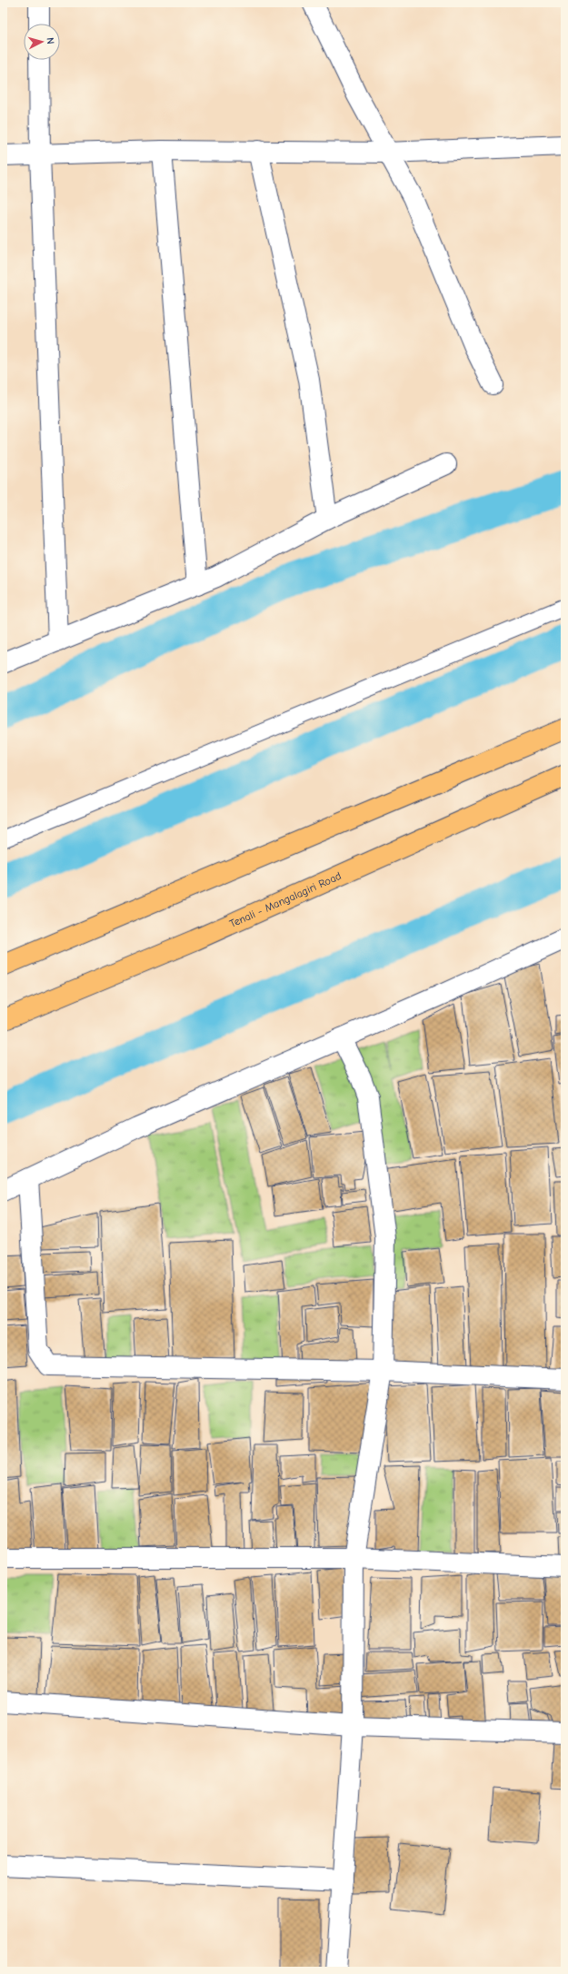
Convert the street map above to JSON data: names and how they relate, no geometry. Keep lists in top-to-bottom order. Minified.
{"streets":{"main road":["Tenali - Mangalagiri Road"]},"north":"right"}
